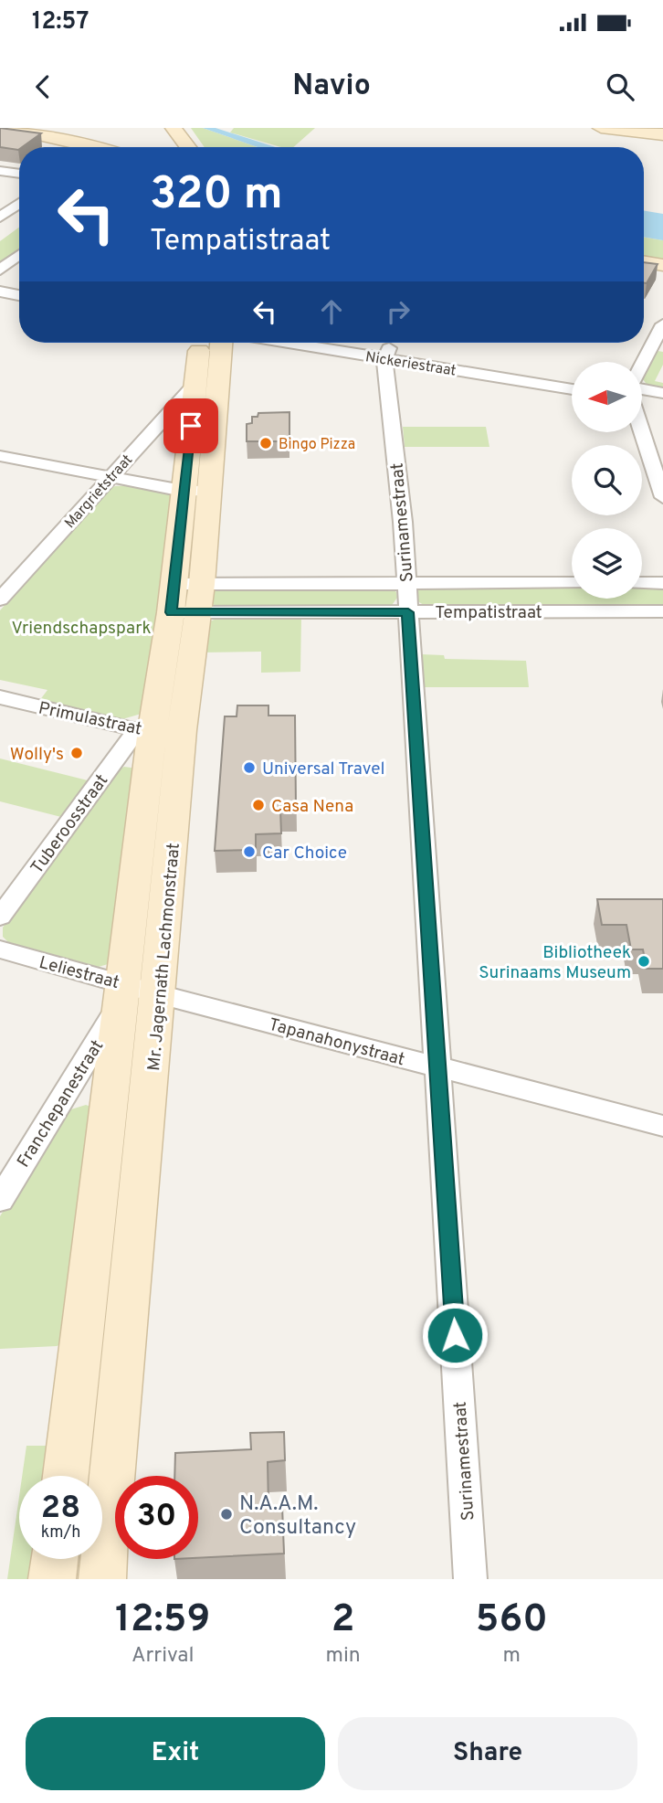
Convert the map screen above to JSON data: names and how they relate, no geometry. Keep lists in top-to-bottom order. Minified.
{"streets":{"main road":["Mr. Jagernath Lachmonstraat"],"street":["Nickeriestraat","Margrietstraat","Surinamestraat","Tempatistraat","Primulastraat","Tuberoosstraat","Leliestraat","Tapanahonystraat","Franchepanestraat"]},"crossings":[["Nickeriestraat","Surinamestraat"],["Margrietstraat","Mr. Jagernath Lachmonstraat"],["Surinamestraat","Tempatistraat"],["Surinamestraat","Tapanahonystraat"],["Tempatistraat","Mr. Jagernath Lachmonstraat"],["Primulastraat","Tuberoosstraat"],["Primulastraat","Mr. Jagernath Lachmonstraat"],["Tuberoosstraat","Mr. Jagernath Lachmonstraat"],["Mr. Jagernath Lachmonstraat","Leliestraat"],["Mr. Jagernath Lachmonstraat","Tapanahonystraat"],["Mr. Jagernath Lachmonstraat","Franchepanestraat"],["Leliestraat","Tapanahonystraat"],["Leliestraat","Franchepanestraat"]],"parks":["Vriendschapspark"],"places":["Bingo Pizza","Wolly's","Universal Travel","Casa Nena","Car Choice","Bibliotheek Surinaams Museum","N.A.A.M. Consultancy"],"north":"left","page":{"status":"12:57","header":"Navio","turn":["320 m","Tempatistraat"],"speed":"28 km/h","limit":"30","eta":["12:59","Arrival","2","min","560","m"],"buttons":["Exit","Share"]}}
